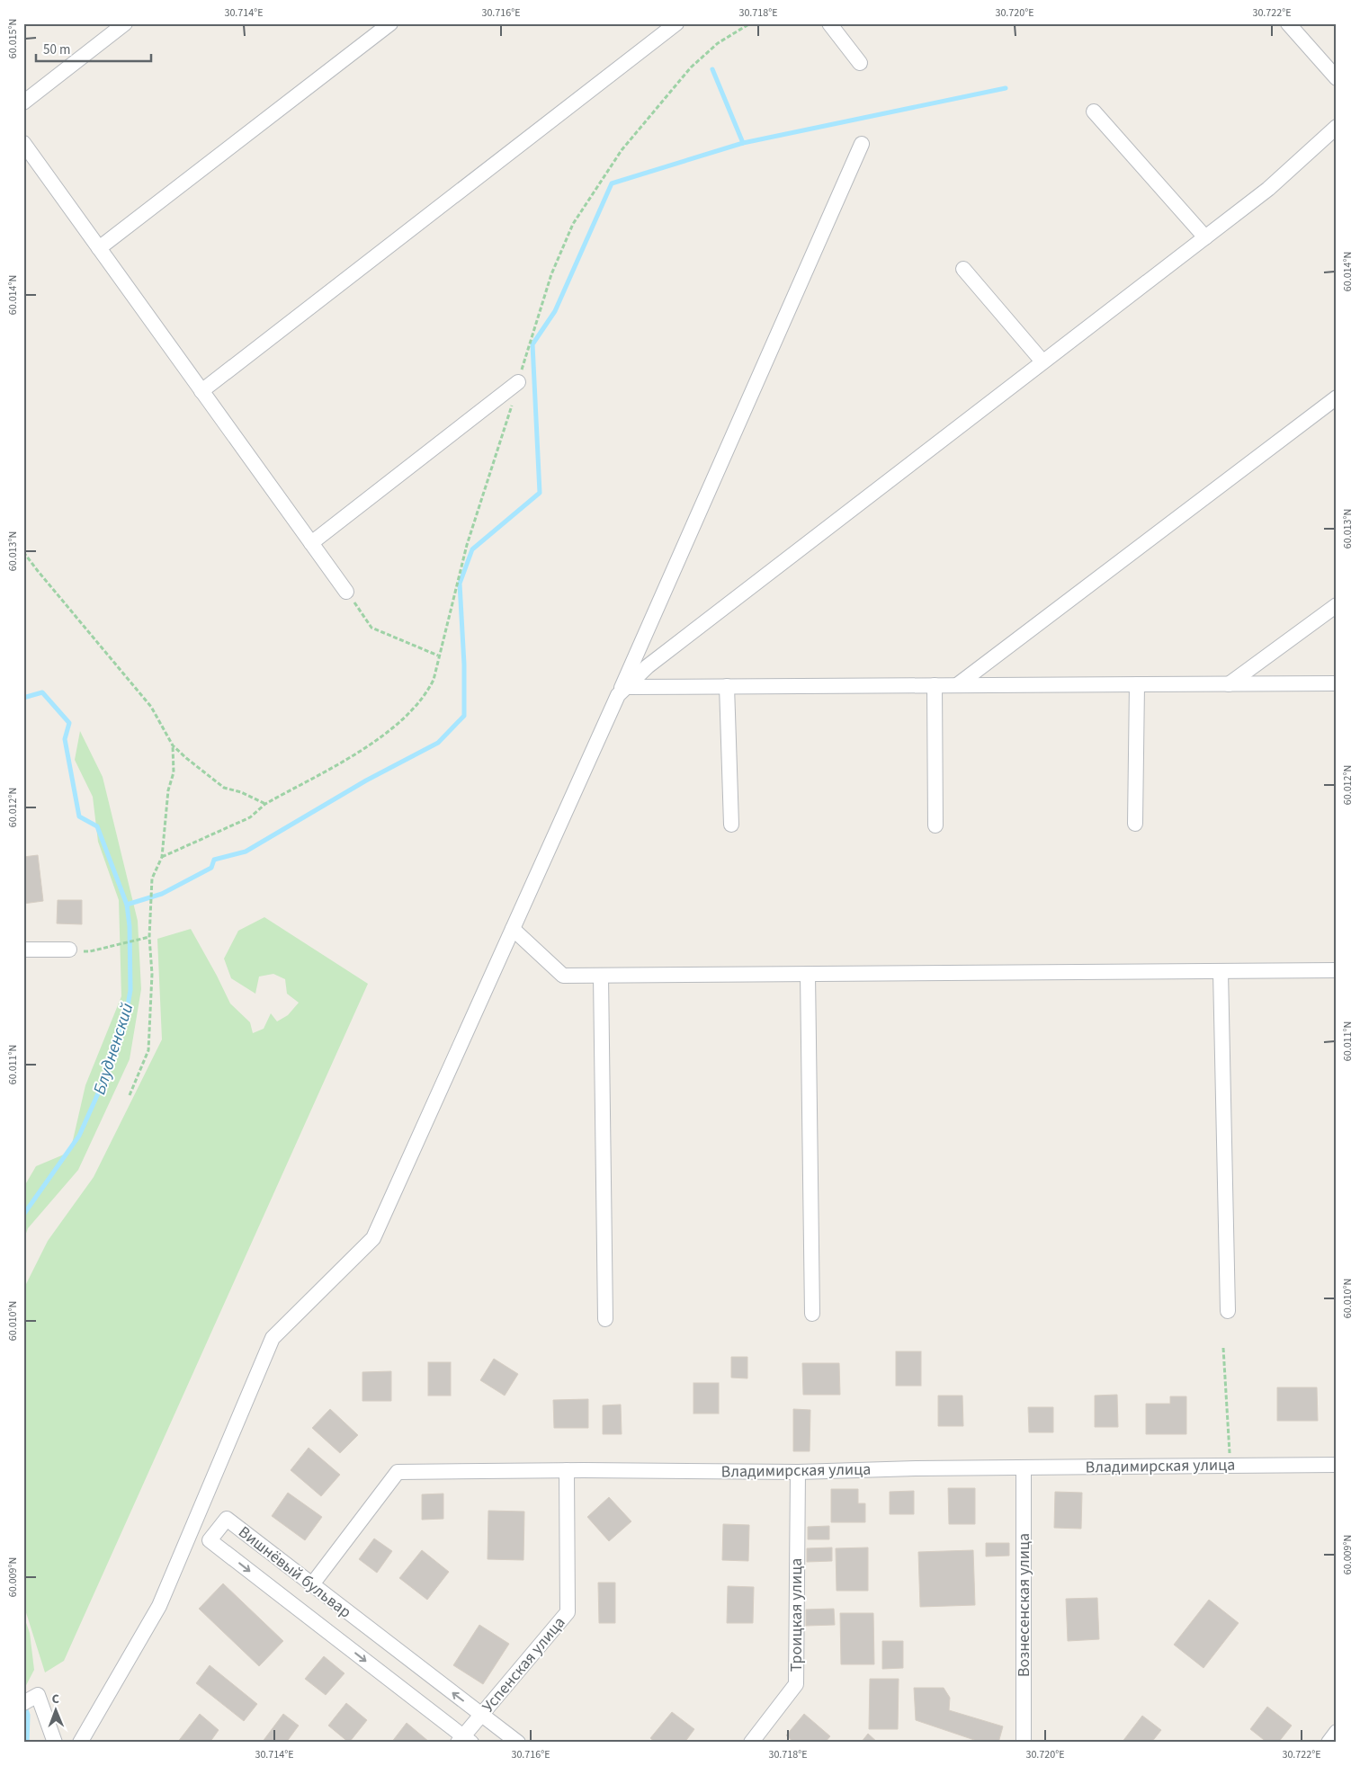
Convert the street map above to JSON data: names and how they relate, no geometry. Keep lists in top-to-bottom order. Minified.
{"streets":{"street":["Владимирская улица","Вишнёвый бульвар","Вознесенская улица","Троицкая улица","Успенская улица"]},"crossings":[["Владимирская улица","Вишнёвый бульвар"],["Владимирская улица","Вознесенская улица"],["Владимирская улица","Троицкая улица"],["Владимирская улица","Успенская улица"],["Вишнёвый бульвар","Успенская улица"]],"water":["Блудненский"],"scale_bar":"50 m","north":"top","coordinates":["30.714°E","30.716°E","30.718°E","30.720°E","30.722°E","60.015°N","60.014°N","60.013°N","60.012°N","60.011°N","60.010°N","60.009°N"]}
